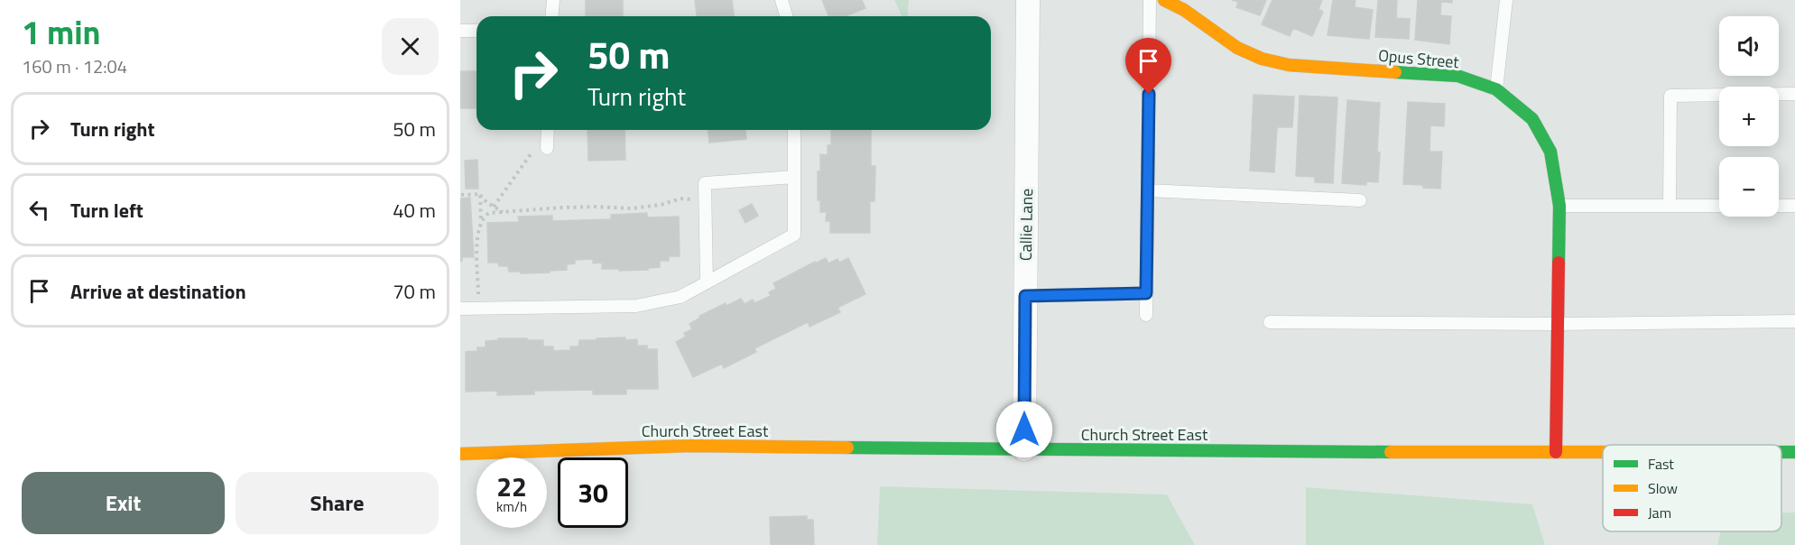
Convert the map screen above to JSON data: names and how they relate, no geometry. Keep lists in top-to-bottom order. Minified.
{"streets":{"main road":["Opus Street","Church Street East"],"street":["Callie Lane"]},"crossings":[["Opus Street","Church Street East"],["Callie Lane","Church Street East"]],"legend":["Fast","Slow","Jam"],"page":{"heading":["1 min","160 m · 12:04"],"map_buttons":["+","−"],"turn":["50 m","Turn right"],"list":[{"name":"Turn right","value":"50 m"},{"name":"Turn left","value":"40 m"},{"name":"Arrive at destination","value":"70 m"}],"speed":"22 km/h","limit":"30","buttons":["Exit","Share"]}}
